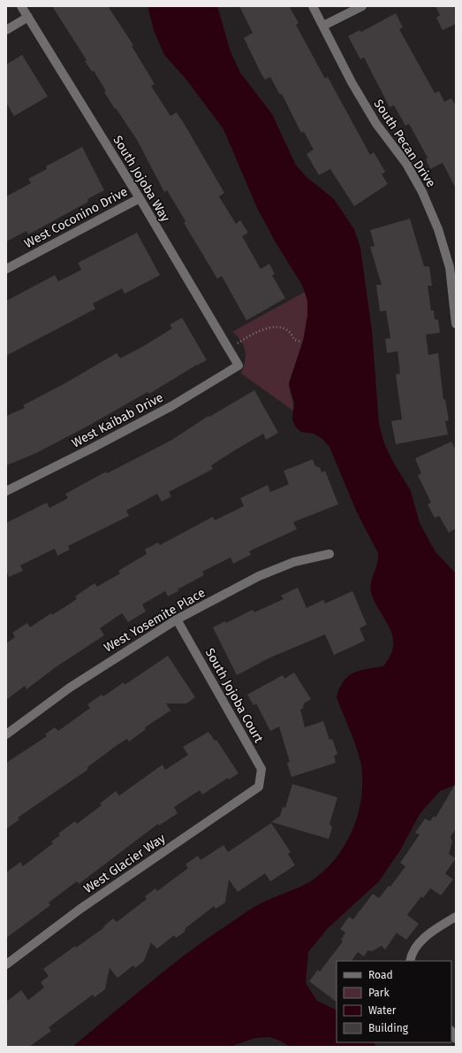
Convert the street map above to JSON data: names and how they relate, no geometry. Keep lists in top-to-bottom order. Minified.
{"streets":{"street":["South Pecan Drive","South Jojoba Way","West Coconino Drive","West Kaibab Drive","West Yosemite Place","South Jojoba Court","West Glacier Way"]},"crossings":[["South Jojoba Way","West Coconino Drive"],["South Jojoba Way","West Kaibab Drive"],["West Yosemite Place","South Jojoba Court"],["South Jojoba Court","West Glacier Way"]],"legend":["Road","Park","Water","Building"]}
